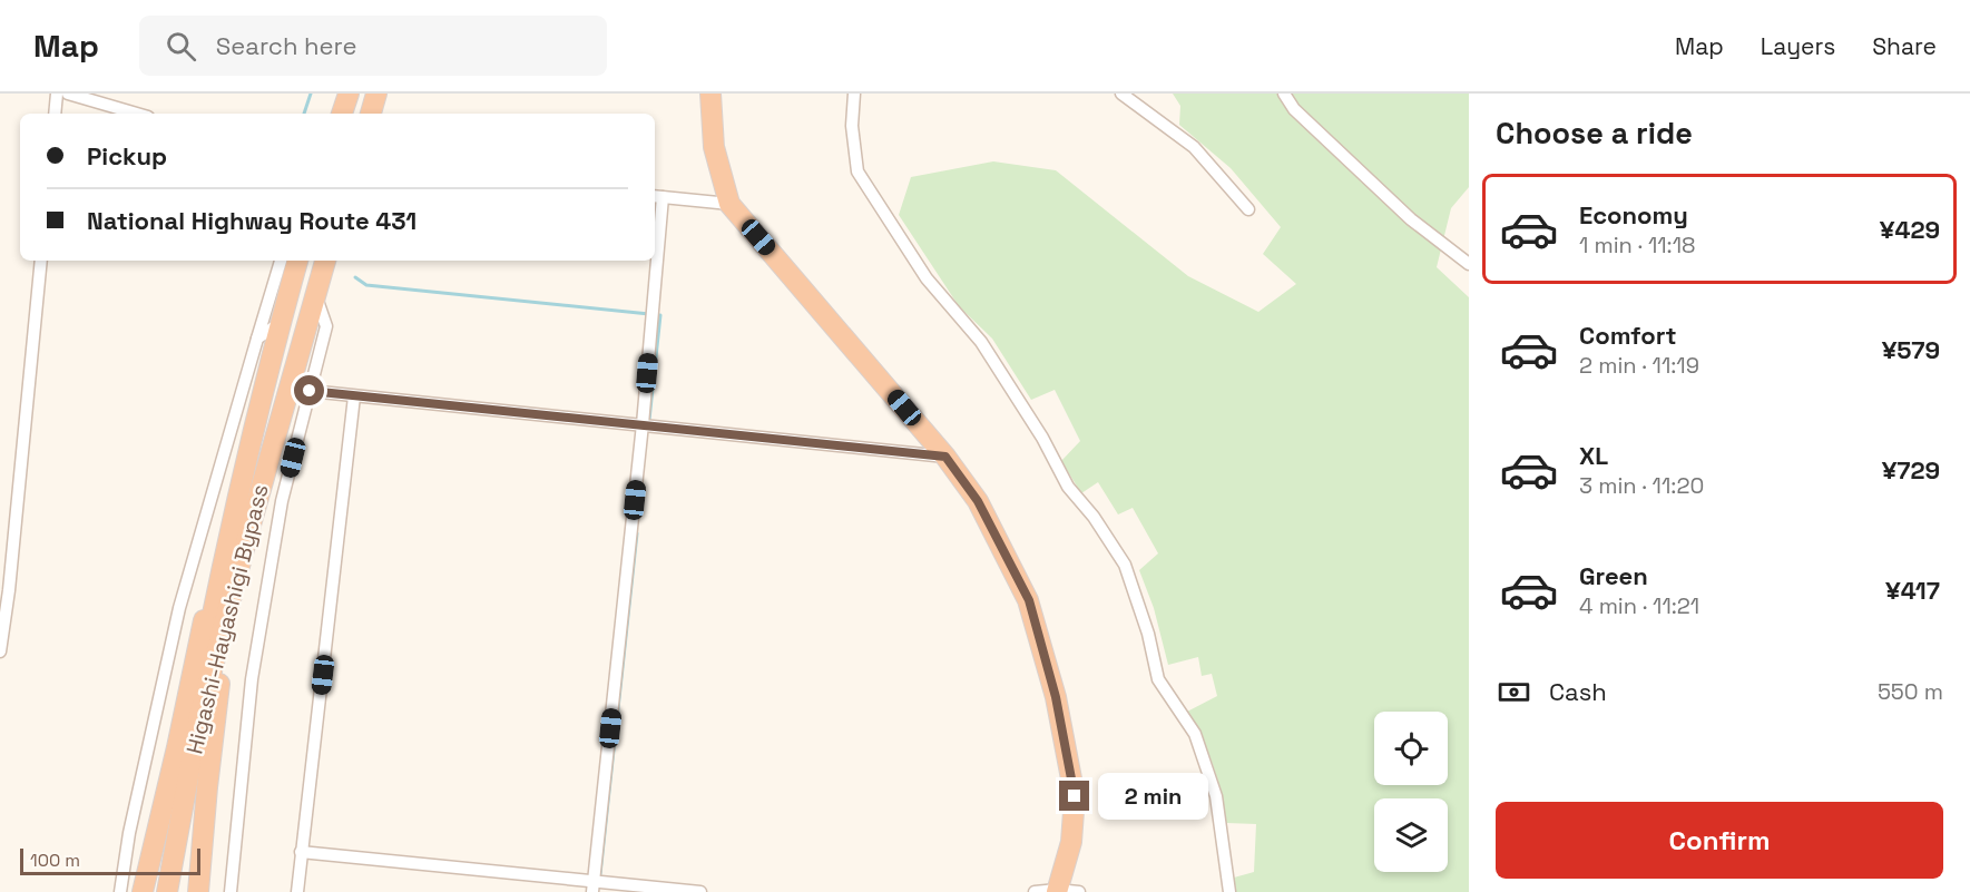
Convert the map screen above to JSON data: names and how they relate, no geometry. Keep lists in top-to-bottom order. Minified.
{"streets":{"highway":["Higashi-Hayashigi Bypass"]},"scale_bar":"100 m","page":{"header":"Map","search":"Search here","nav":["Map","Layers","Share"],"heading":"Choose a ride","banner":["Pickup","National Highway Route 431"],"list":[{"name":"Economy","note":"1 min · 11:18","value":"¥429"},{"name":"Comfort","note":"2 min · 11:19","value":"¥579"},{"name":"XL","note":"3 min · 11:20","value":"¥729"},{"name":"Green","note":"4 min · 11:21","value":"¥417"}],"pay":["Cash","550 m"],"bubble":"2 min","buttons":"Confirm","scale":"100 m"}}
